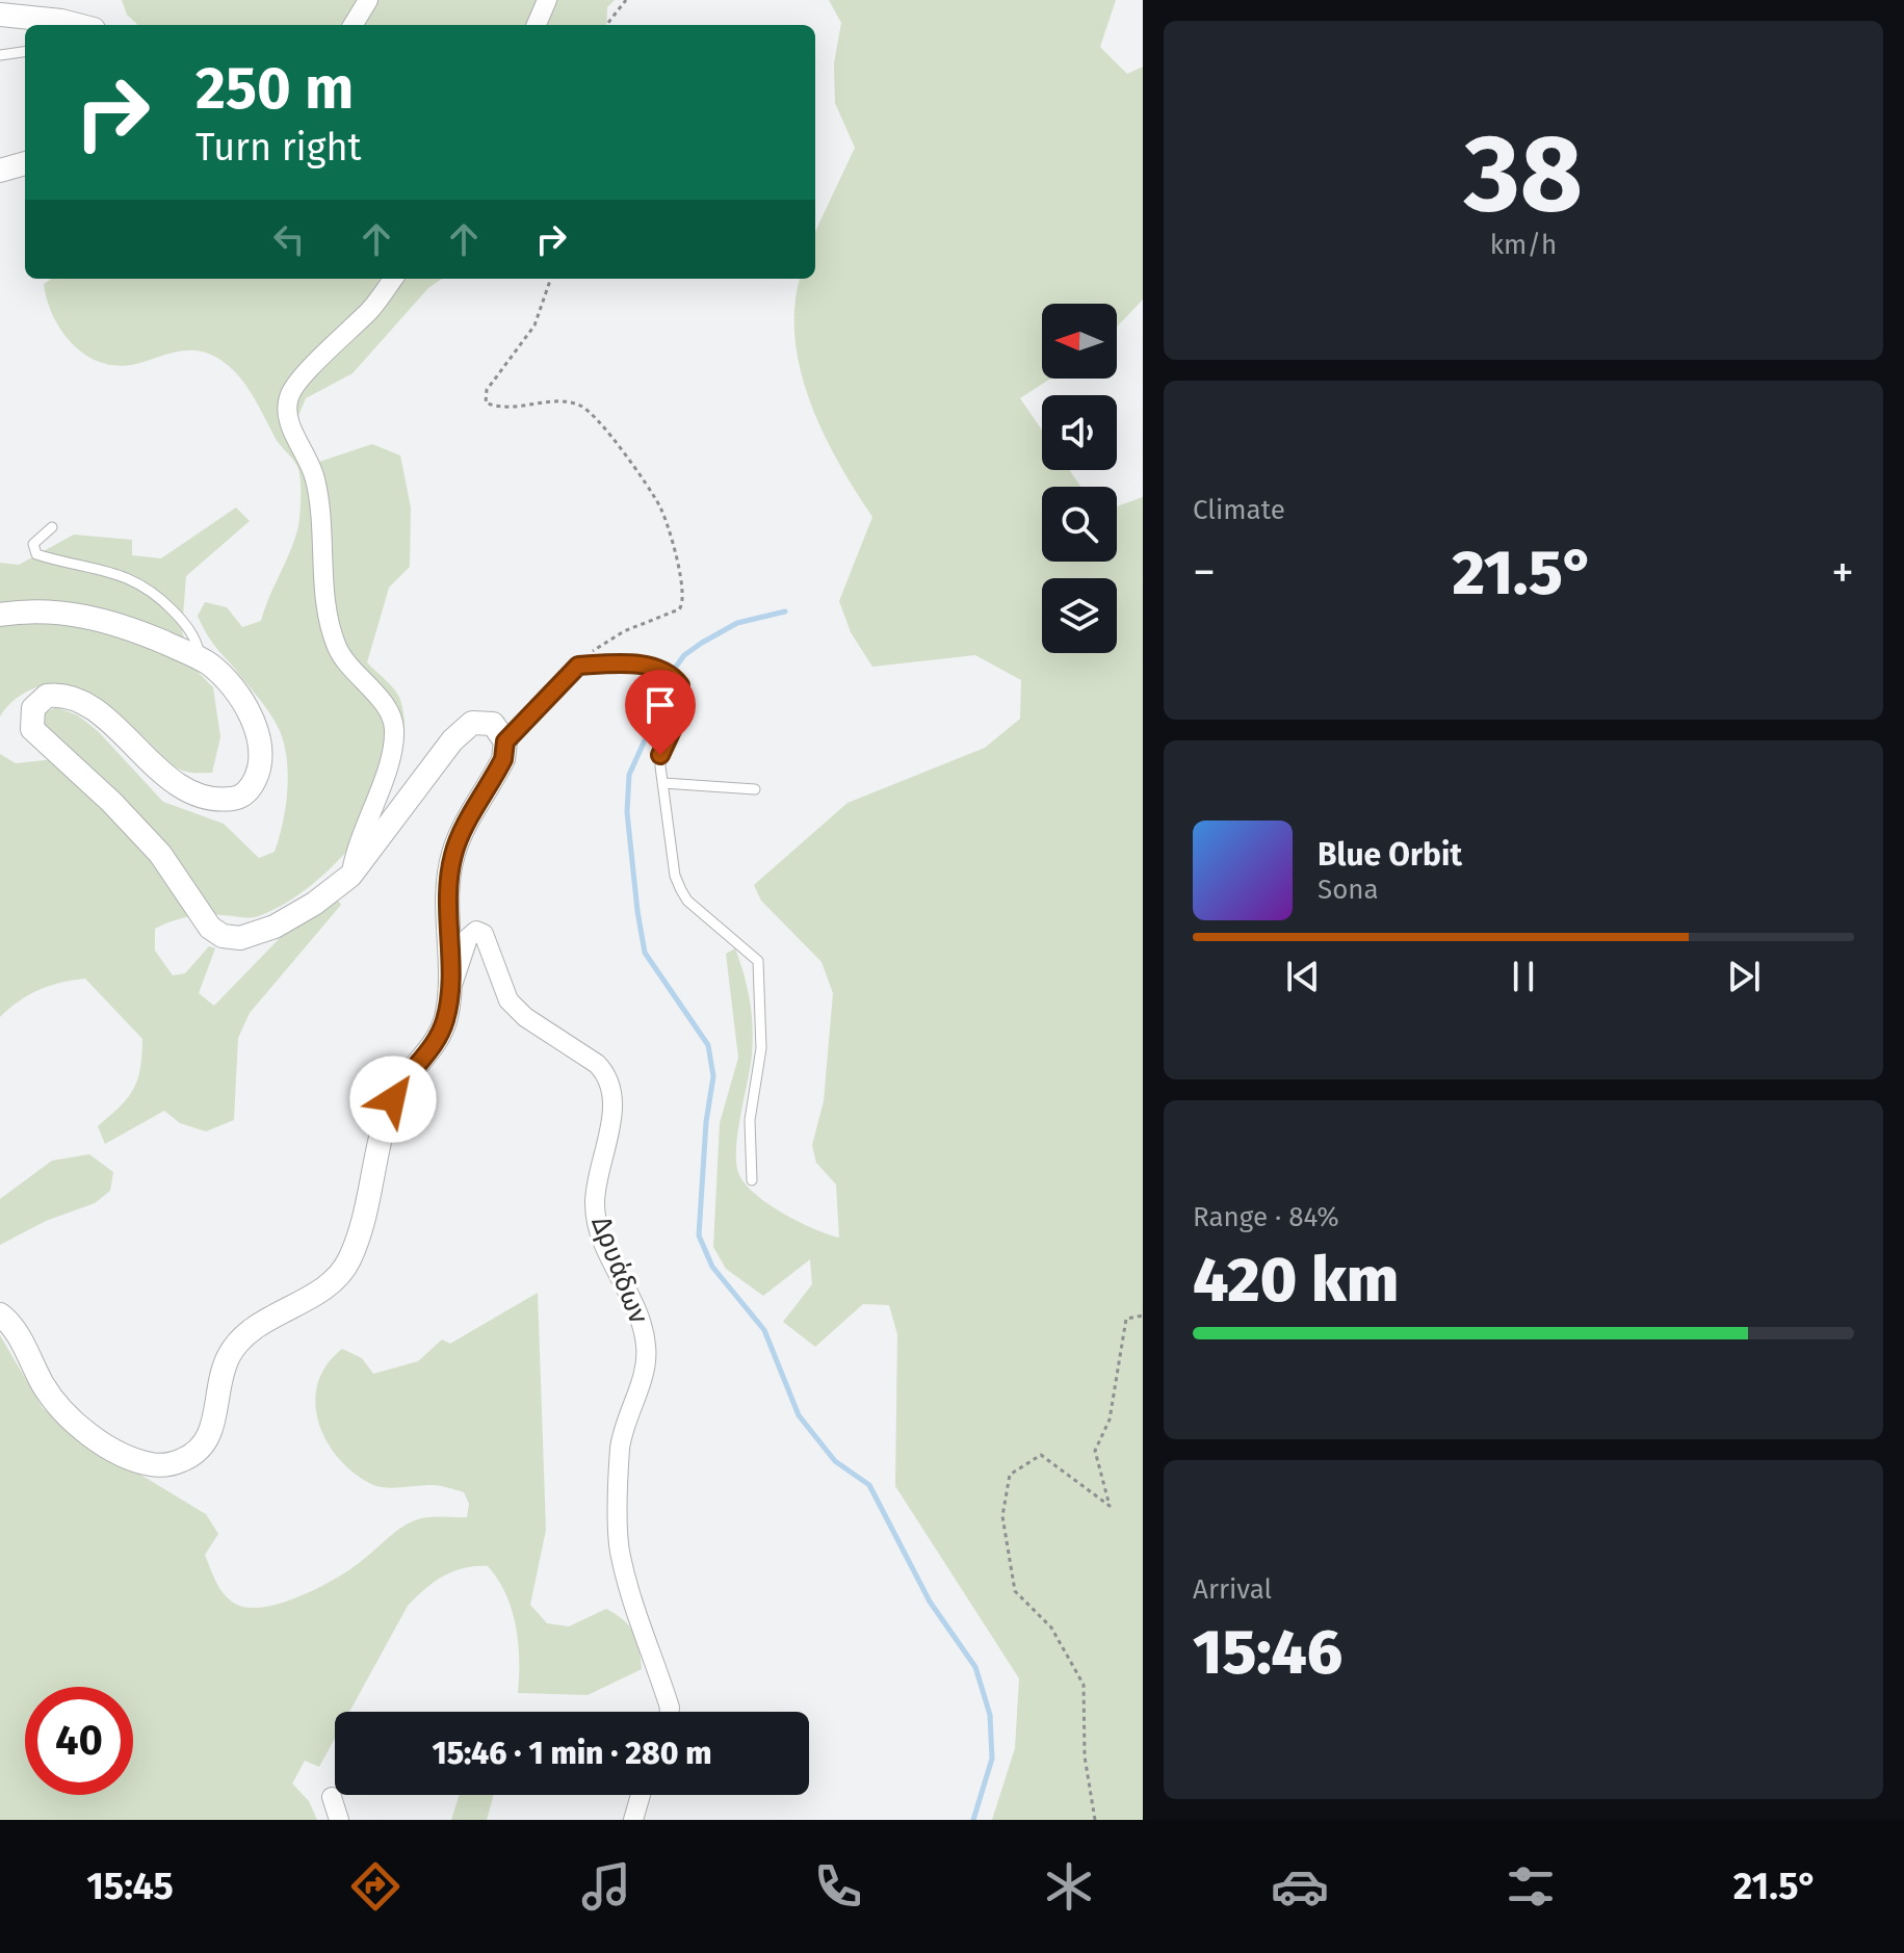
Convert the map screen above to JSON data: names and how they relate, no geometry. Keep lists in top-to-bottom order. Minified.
{"streets":{"street":["Δρυάδων"]},"north":"left","page":{"tile":[["38","km/h"],"Climate",["Range · 84%","420 km"],["Arrival","15:46"]],"turn":["250 m","Turn right"],"heat":["−","21.5°","+"],"song":["Blue Orbit","Sona"],"limit":"40","trip":"15:46 · 1 min · 280 m","tabs":["15:45","21.5°"]}}
